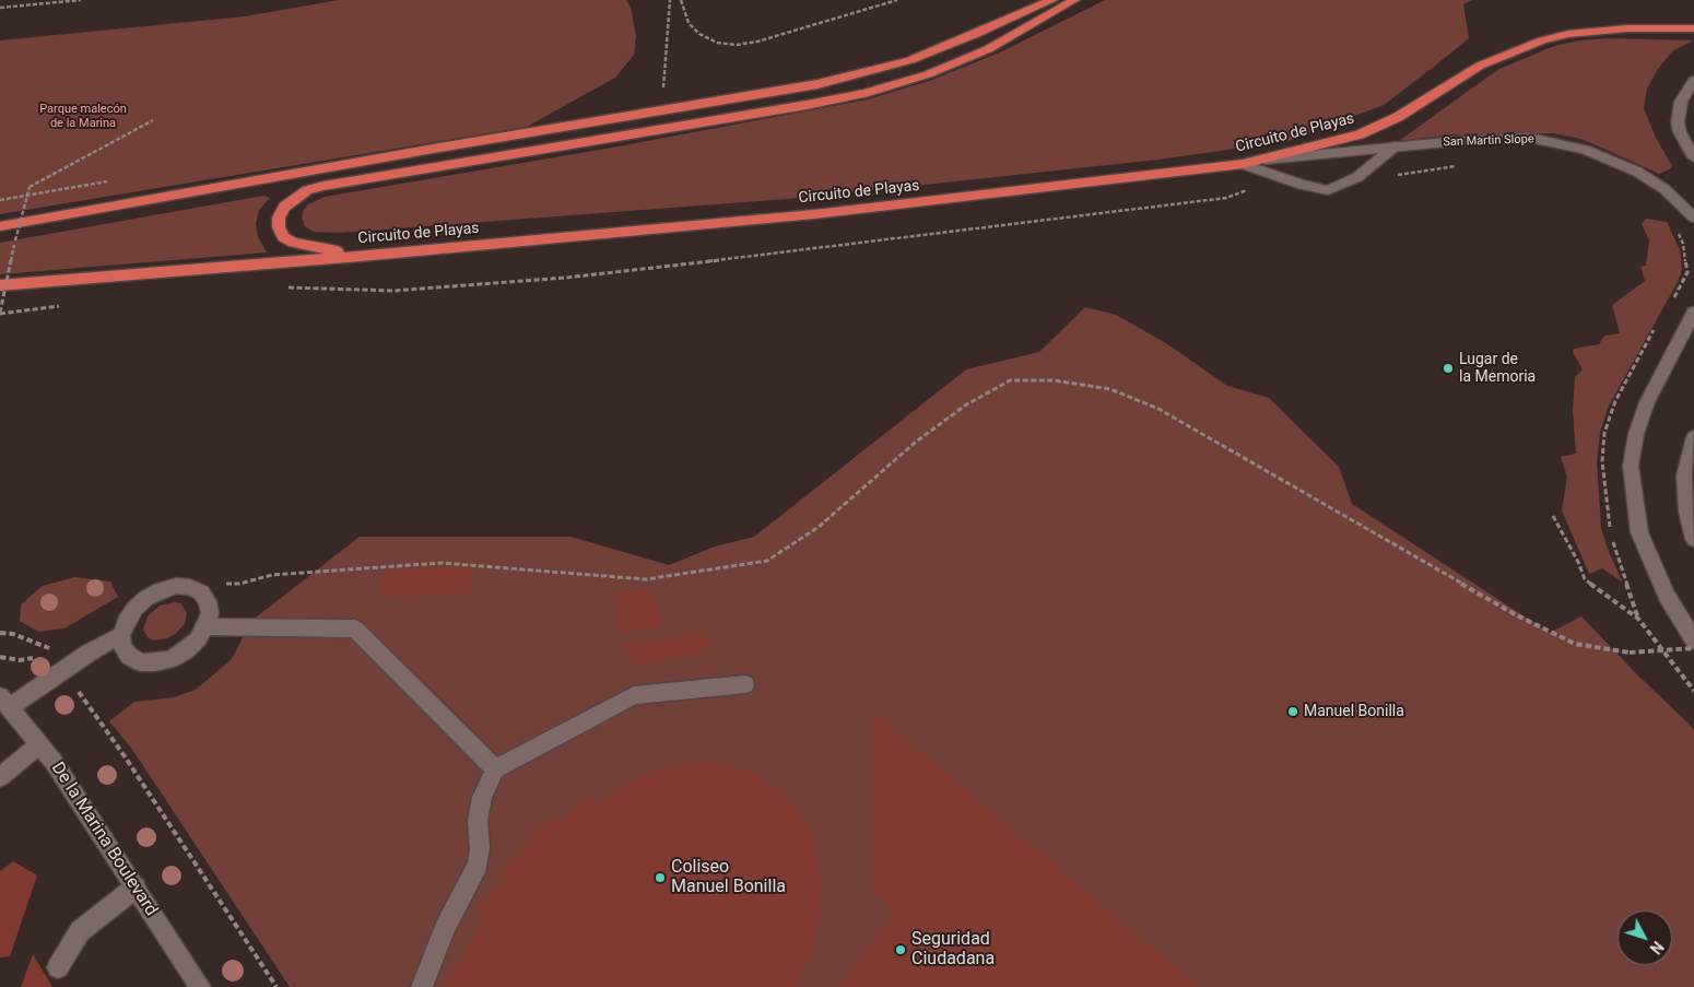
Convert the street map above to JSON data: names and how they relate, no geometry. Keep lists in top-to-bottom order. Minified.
{"streets":{"highway":["Circuito de Playas"],"main road":["San Martin Slope","De la Marina Boulevard"]},"crossings":[["Circuito de Playas","San Martin Slope"]],"parks":["Parque malecón de la Marina"],"places":["Lugar de la Memoria","Manuel Bonilla","Coliseo Manuel Bonilla","Seguridad Ciudadana"],"north":"bottom right"}
